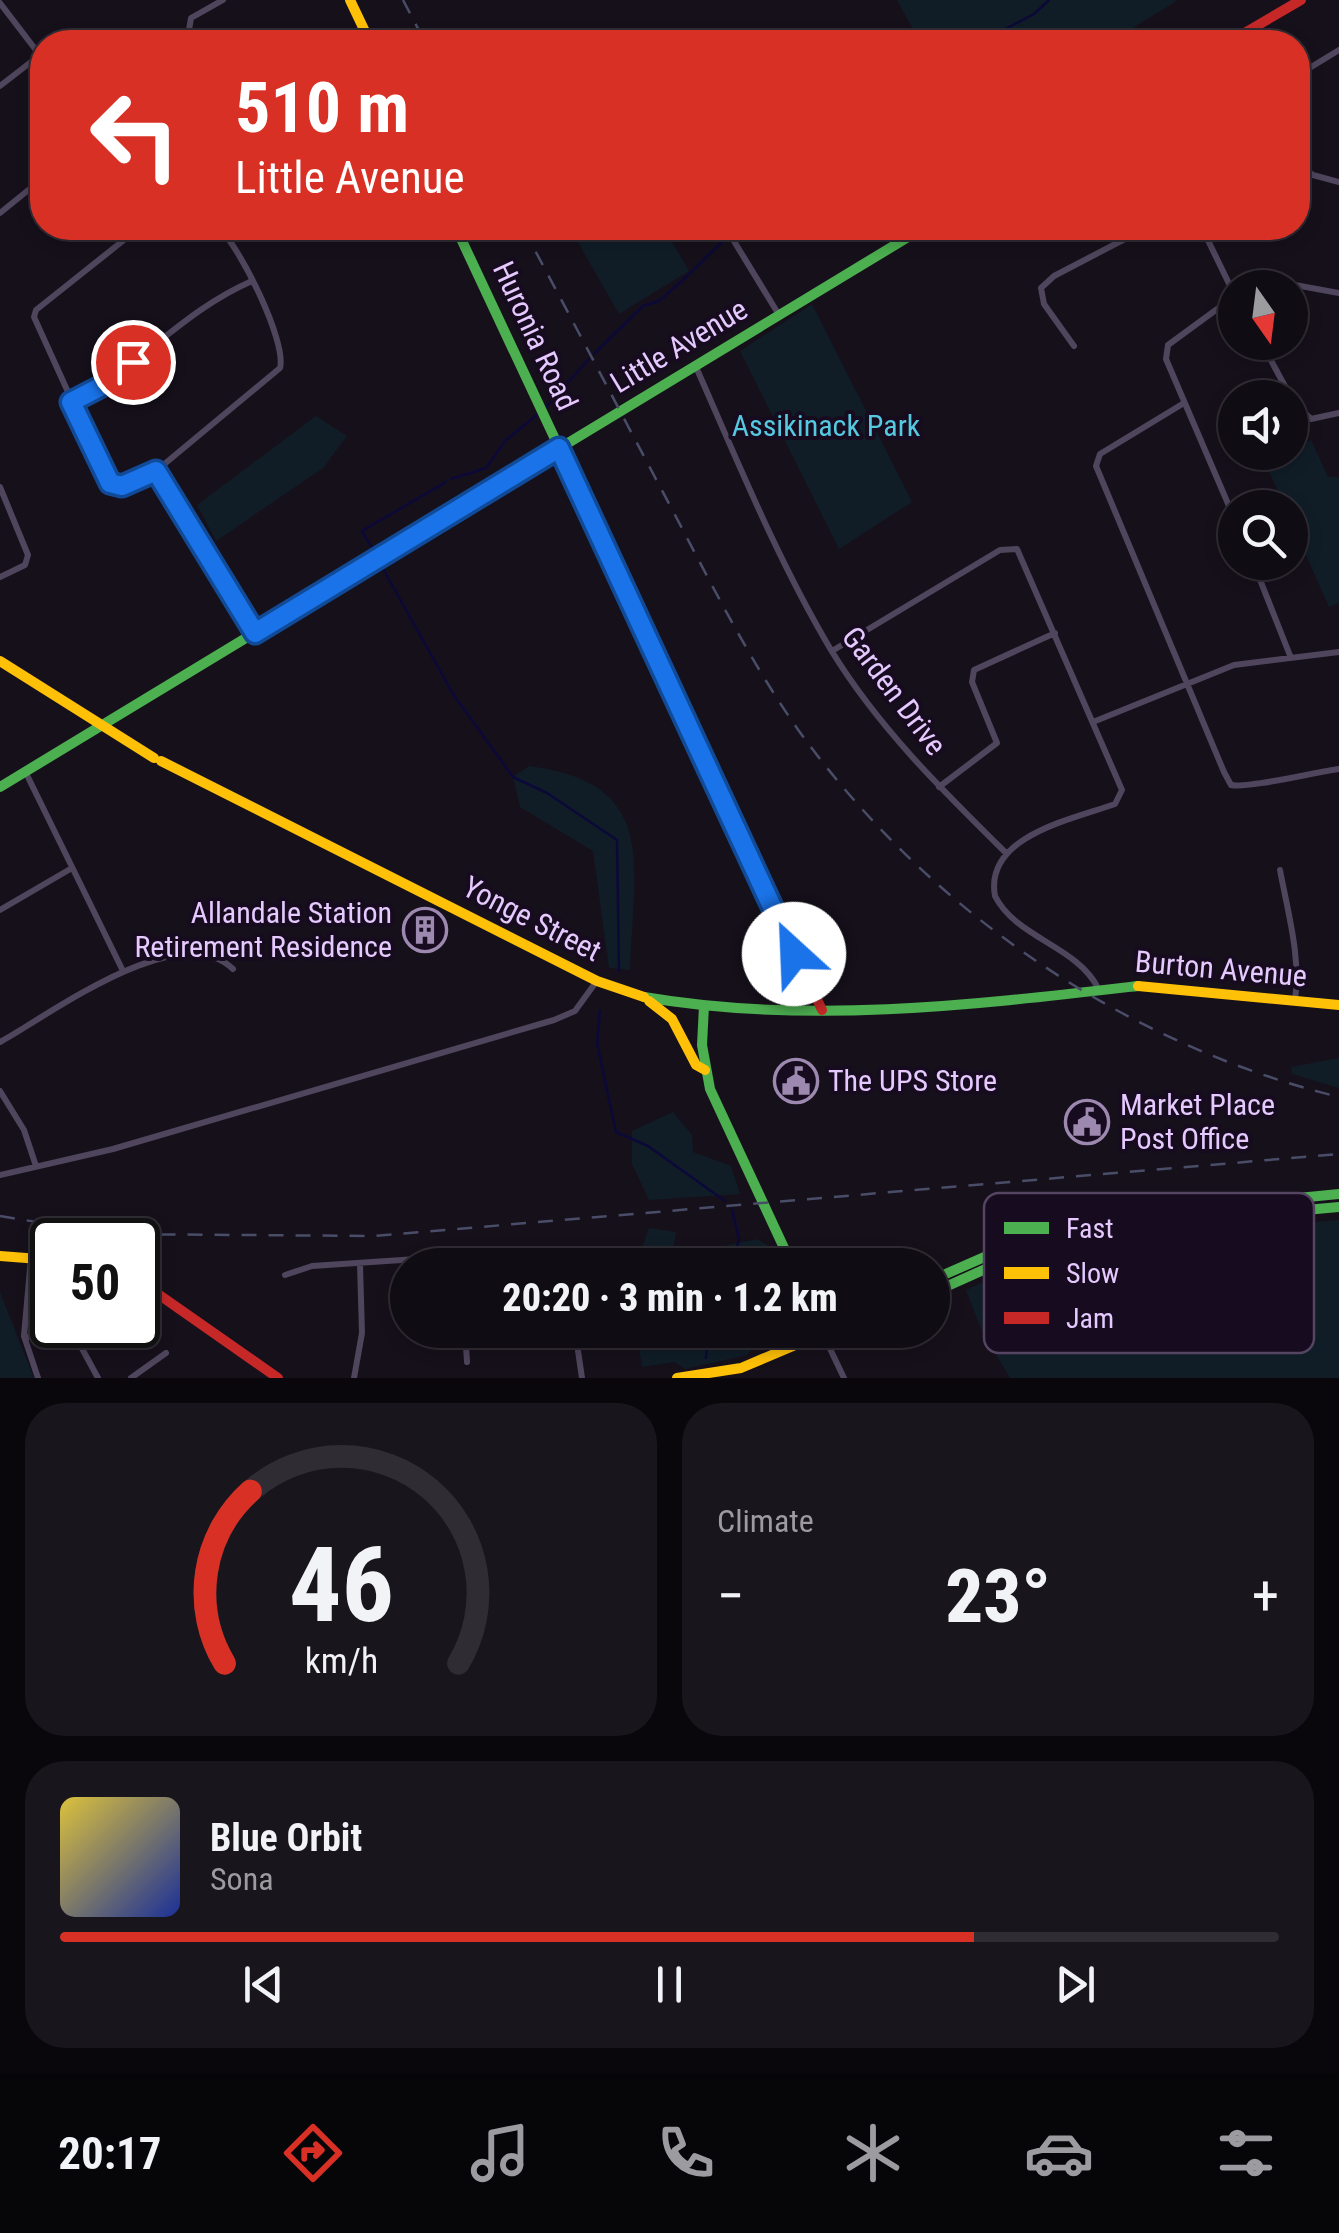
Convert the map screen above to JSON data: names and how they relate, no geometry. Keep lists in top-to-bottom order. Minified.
{"streets":{"main road":["Huronia Road","Little Avenue","Yonge Street","Burton Avenue"],"street":["Garden Drive"]},"crossings":[["Huronia Road","Little Avenue"],["Huronia Road","Yonge Street"],["Little Avenue","Garden Drive"],["Little Avenue","Yonge Street"],["Yonge Street","Burton Avenue"]],"parks":["Assikinack Park"],"places":{"building":["Allandale Station Retirement Residence"],"public building":["The UPS Store","Market Place Post Office"]},"legend":["Fast","Slow","Jam"],"north":"bottom","page":{"turn":["510 m","Little Avenue"],"limit":"50","trip":"20:20 · 3 min · 1.2 km","tile":"Climate","heat":["−","23°","+"],"song":["Blue Orbit","Sona"],"tabs":"20:17","gauge":["46","km/h"]}}
